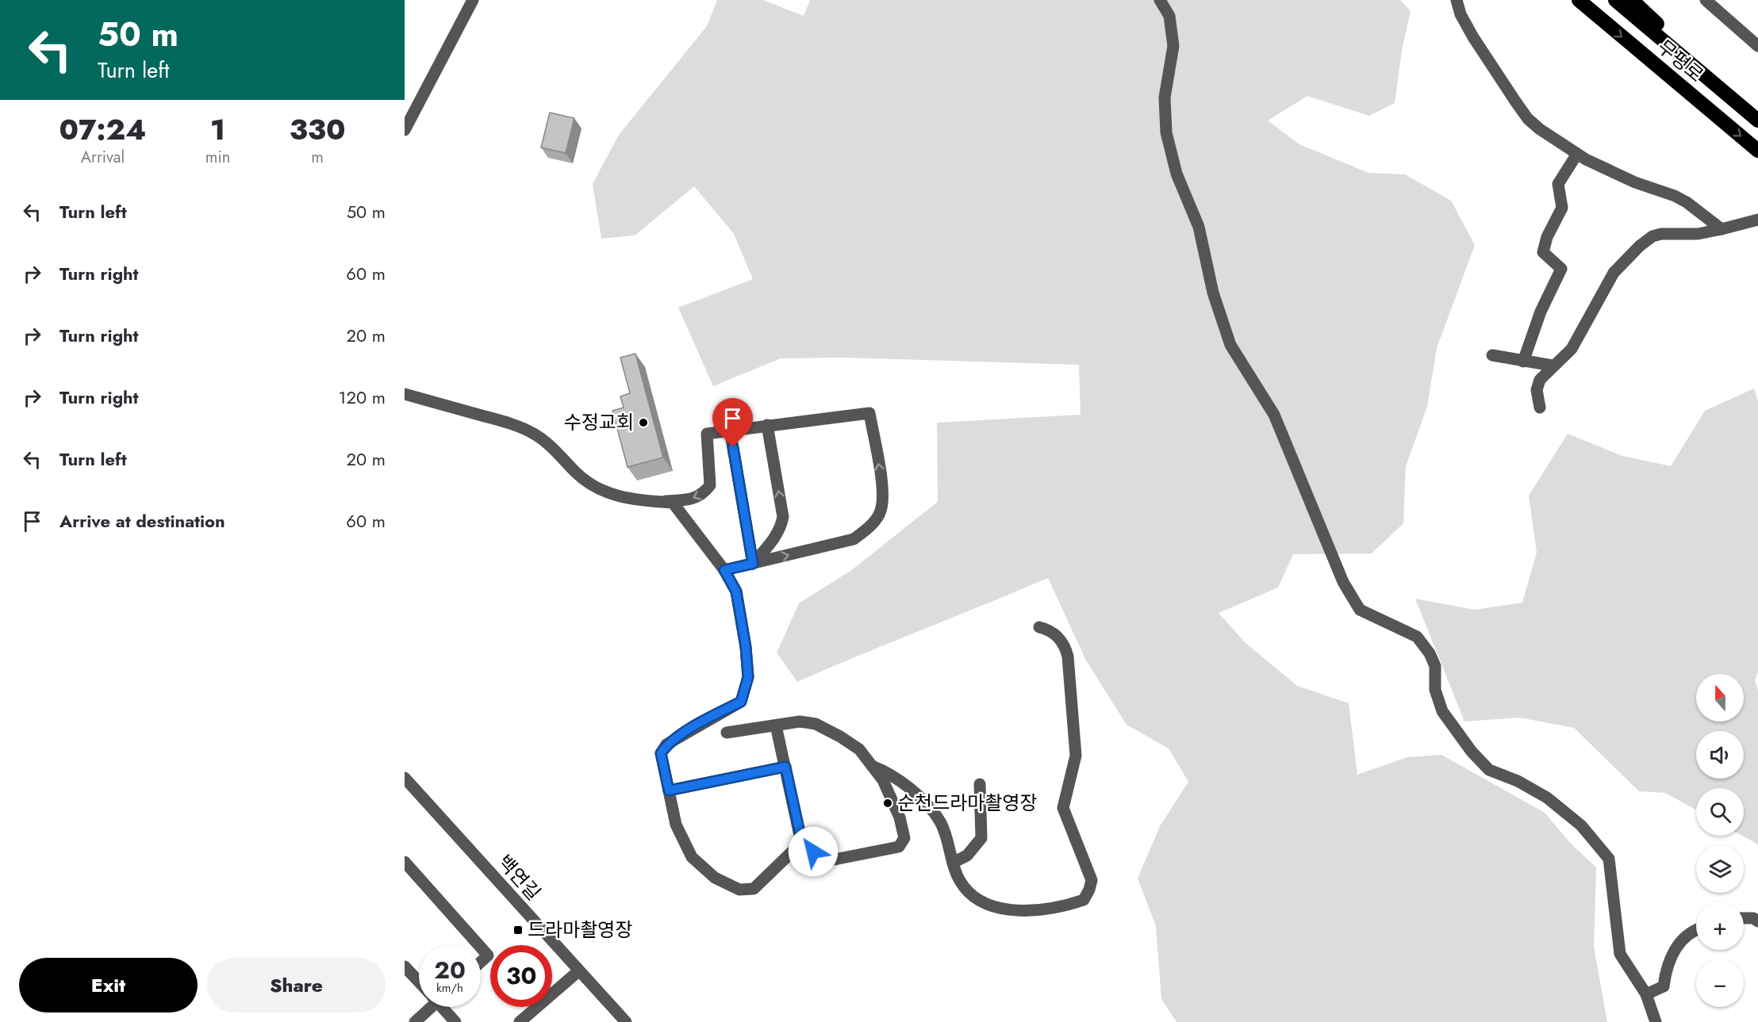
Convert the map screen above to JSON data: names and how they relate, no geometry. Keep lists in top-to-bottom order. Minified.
{"streets":{"highway":["무평로"],"street":["백연길"]},"places":{"other":["수정교회","순천드라마촬영장"],"transit":["드라마촬영장"]},"north":"top","page":{"turn":["50 m","Turn left"],"eta":["07:24","Arrival","1","min","330","m"],"list":[{"name":"Turn left","value":"50 m"},{"name":"Turn right","value":"60 m"},{"name":"Turn right","value":"20 m"},{"name":"Turn right","value":"120 m"},{"name":"Turn left","value":"20 m"},{"name":"Arrive at destination","value":"60 m"}],"map_buttons":["+","−"],"speed":"20 km/h","limit":"30","buttons":["Exit","Share"]}}
